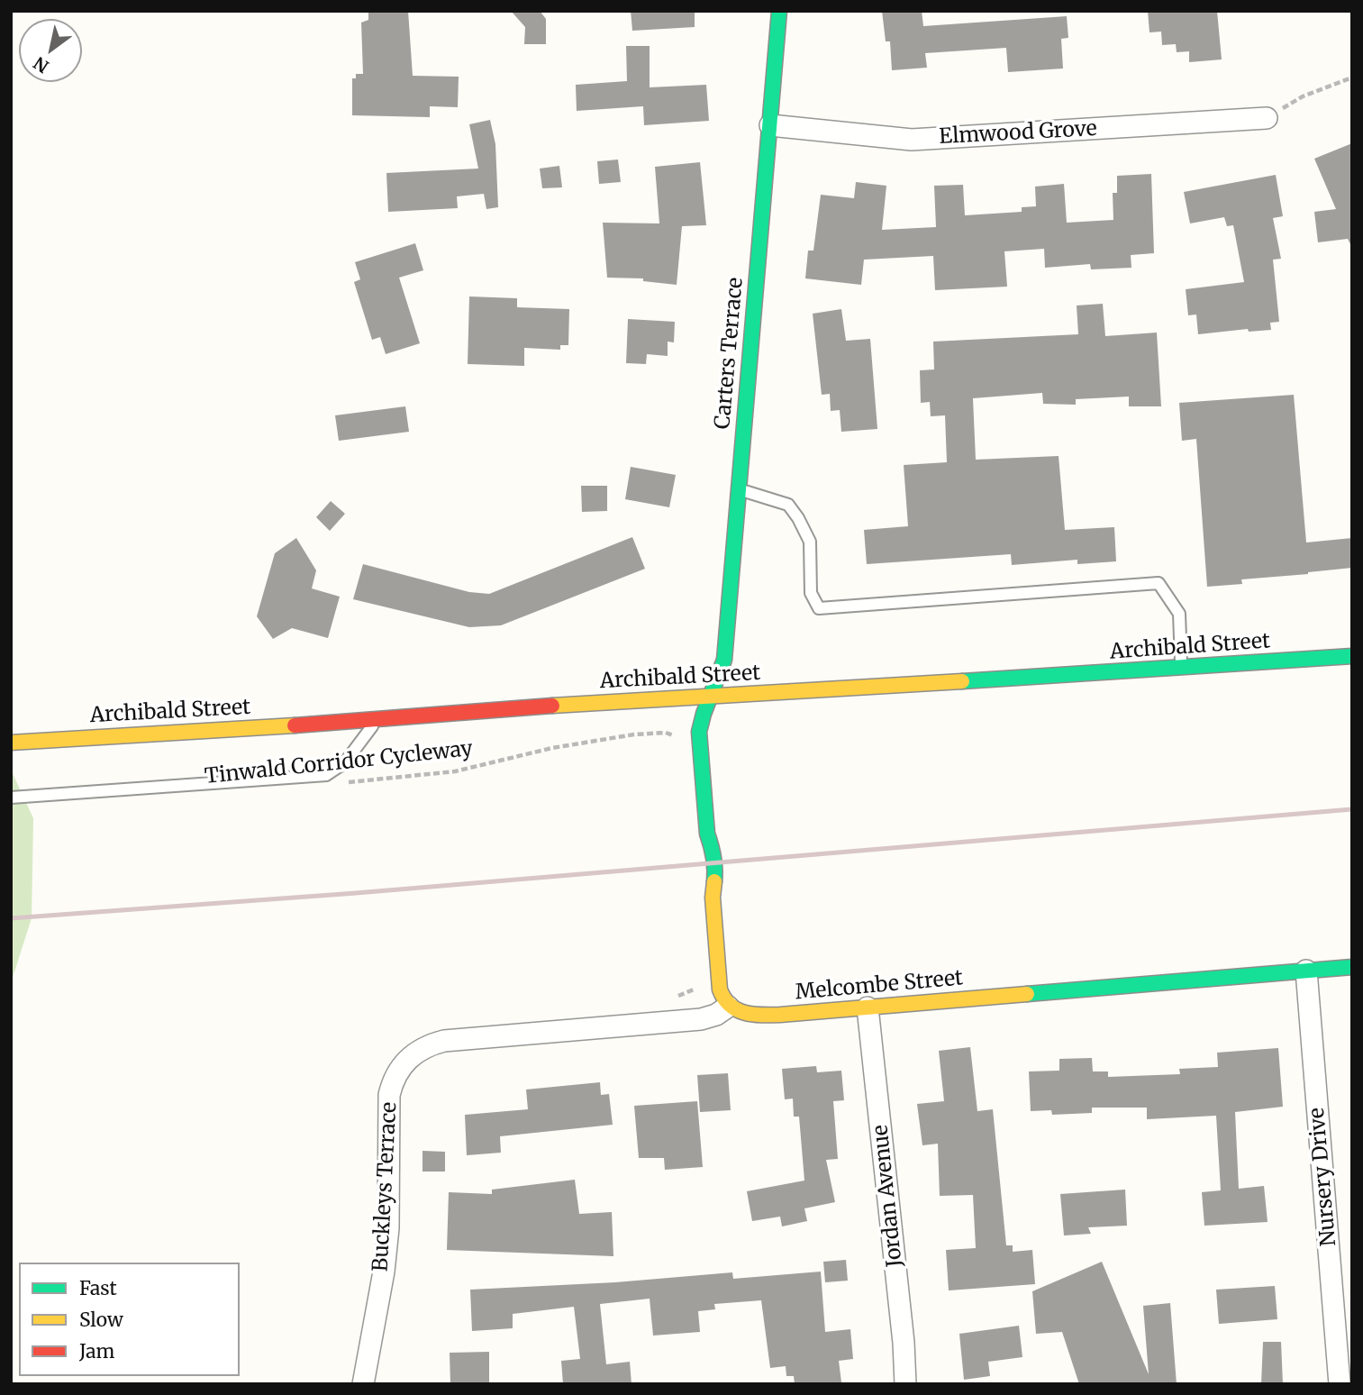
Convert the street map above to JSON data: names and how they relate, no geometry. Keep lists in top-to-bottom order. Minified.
{"streets":{"main road":["Carters Terrace","Archibald Street","Melcombe Street"],"street":["Elmwood Grove","Nursery Drive","Buckleys Terrace","Jordan Avenue"],"path":["Tinwald Corridor Cycleway"]},"crossings":[["Elmwood Grove","Carters Terrace"],["Carters Terrace","Archibald Street"],["Melcombe Street","Nursery Drive"],["Melcombe Street","Buckleys Terrace"],["Melcombe Street","Jordan Avenue"]],"legend":["Fast","Slow","Jam"],"north":"bottom left"}
